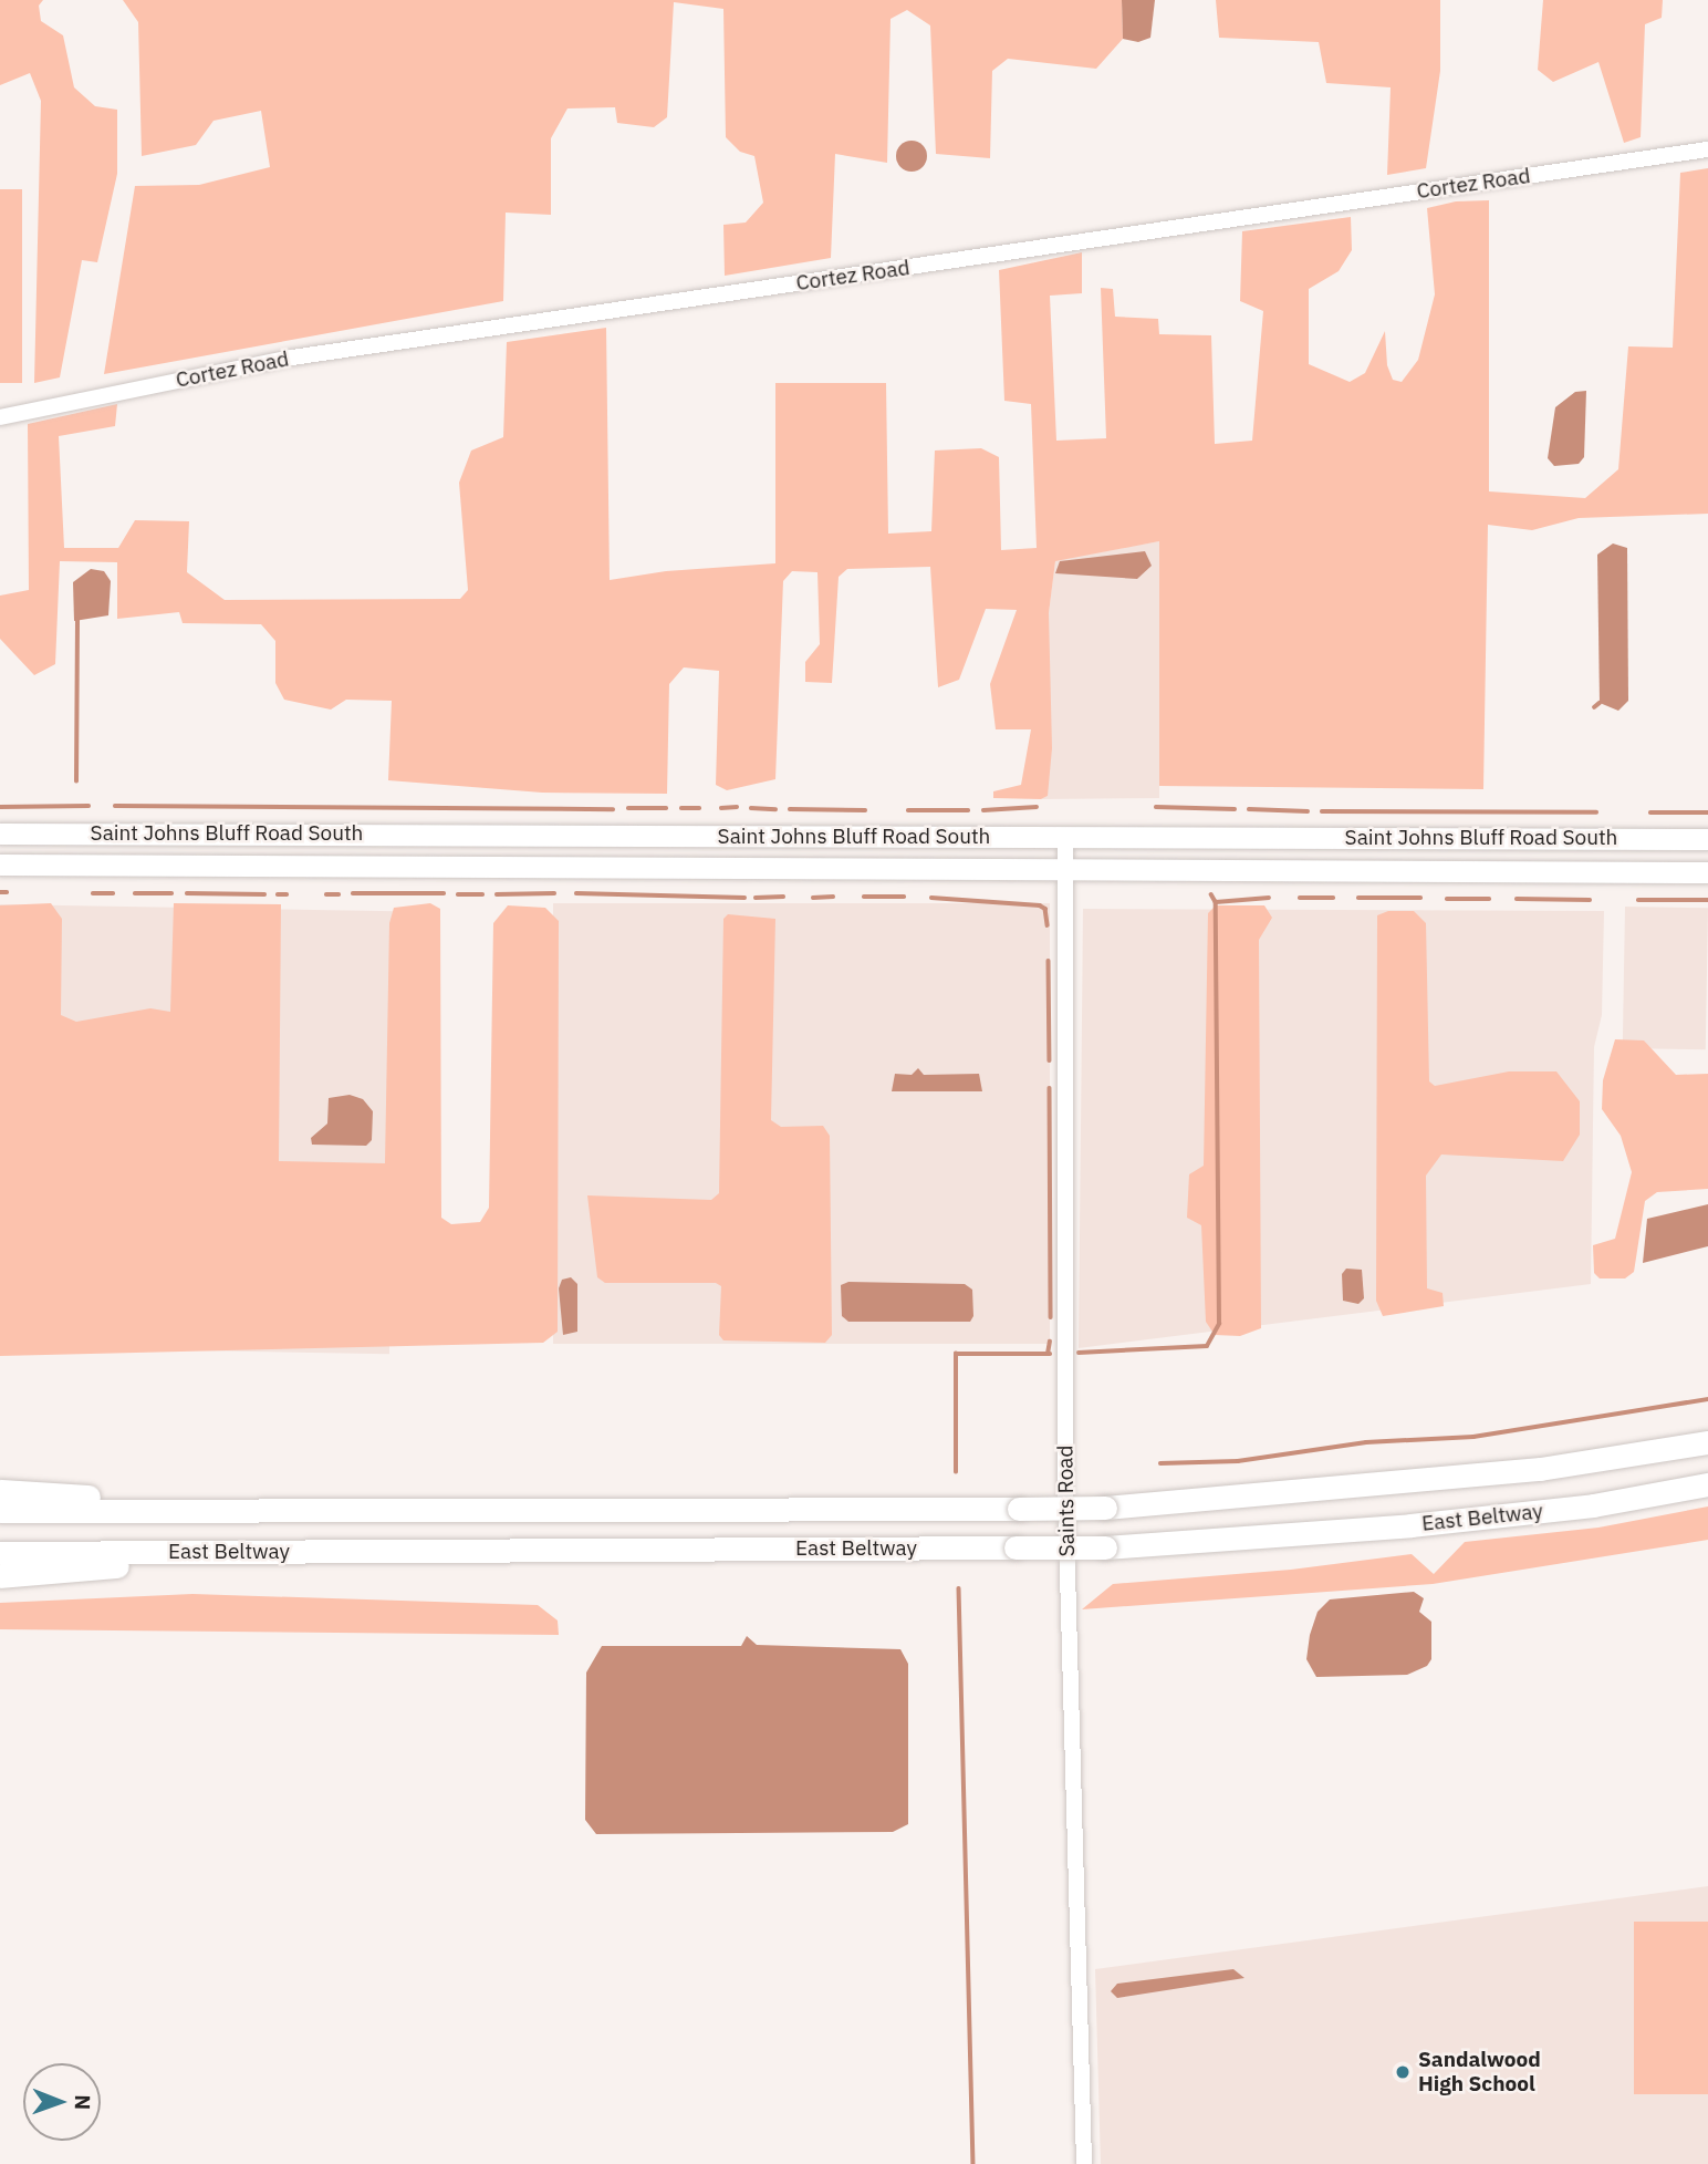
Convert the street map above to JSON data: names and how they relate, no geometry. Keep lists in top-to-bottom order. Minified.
{"streets":{"highway":["East Beltway"],"main road":["Saint Johns Bluff Road South"],"street":["Cortez Road","Saints Road"]},"crossings":[["Saint Johns Bluff Road South","Saints Road"]],"places":["Sandalwood High School"],"north":"right"}
